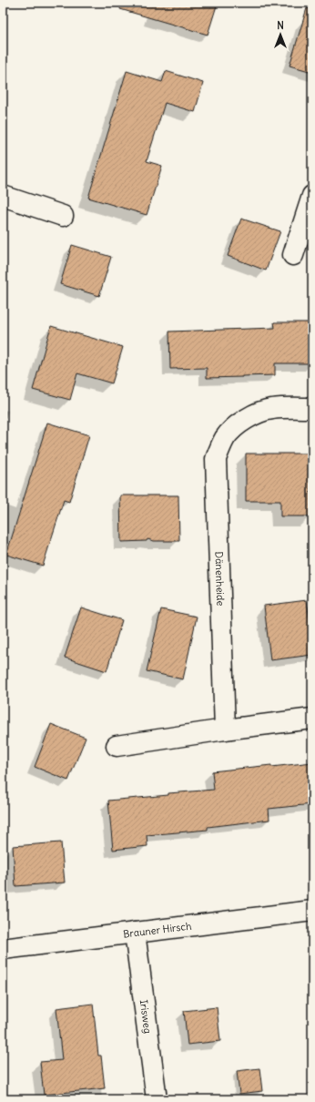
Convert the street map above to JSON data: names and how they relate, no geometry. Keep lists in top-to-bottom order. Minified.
{"streets":{"street":["Dänenheide","Brauner Hirsch","Irisweg"]},"crossings":[["Brauner Hirsch","Irisweg"]],"north":"top"}
